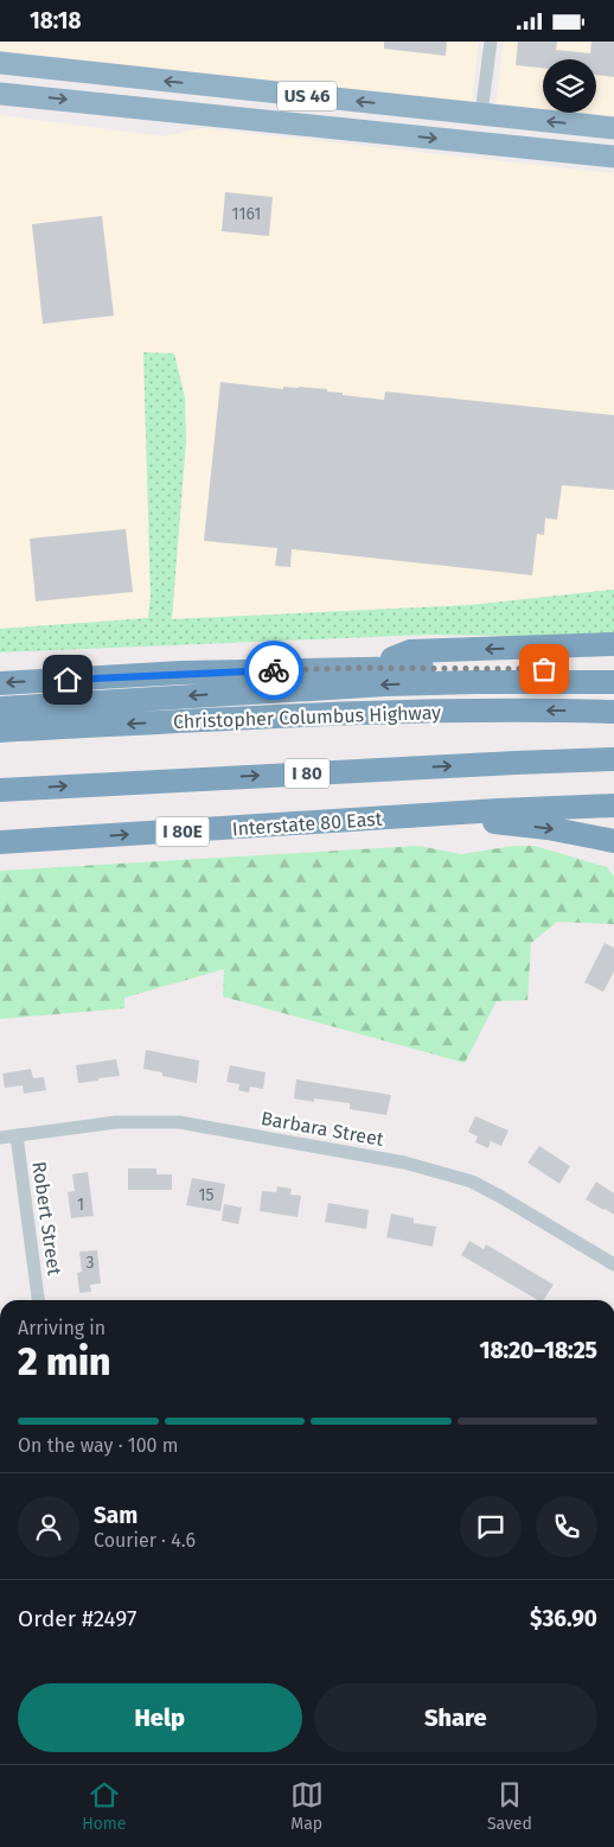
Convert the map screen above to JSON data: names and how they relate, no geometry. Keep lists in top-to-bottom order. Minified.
{"streets":{"highway":["US 46","Christopher Columbus Highway","I 80","Interstate 80 East","I 80E"],"street":["Barbara Street","Robert Street"]},"crossings":[["Barbara Street","Robert Street"]],"house_numbers":["1161","15","1","3"],"page":{"status":"18:18","heading":["2 min","Arriving in","18:20–18:25"],"panel":["Sam","Courier · 4.6","Order #2497","$36.90"],"bar":"On the way · 100 m","buttons":["Help","Share"],"tabs":["Home","Map","Saved"]}}
